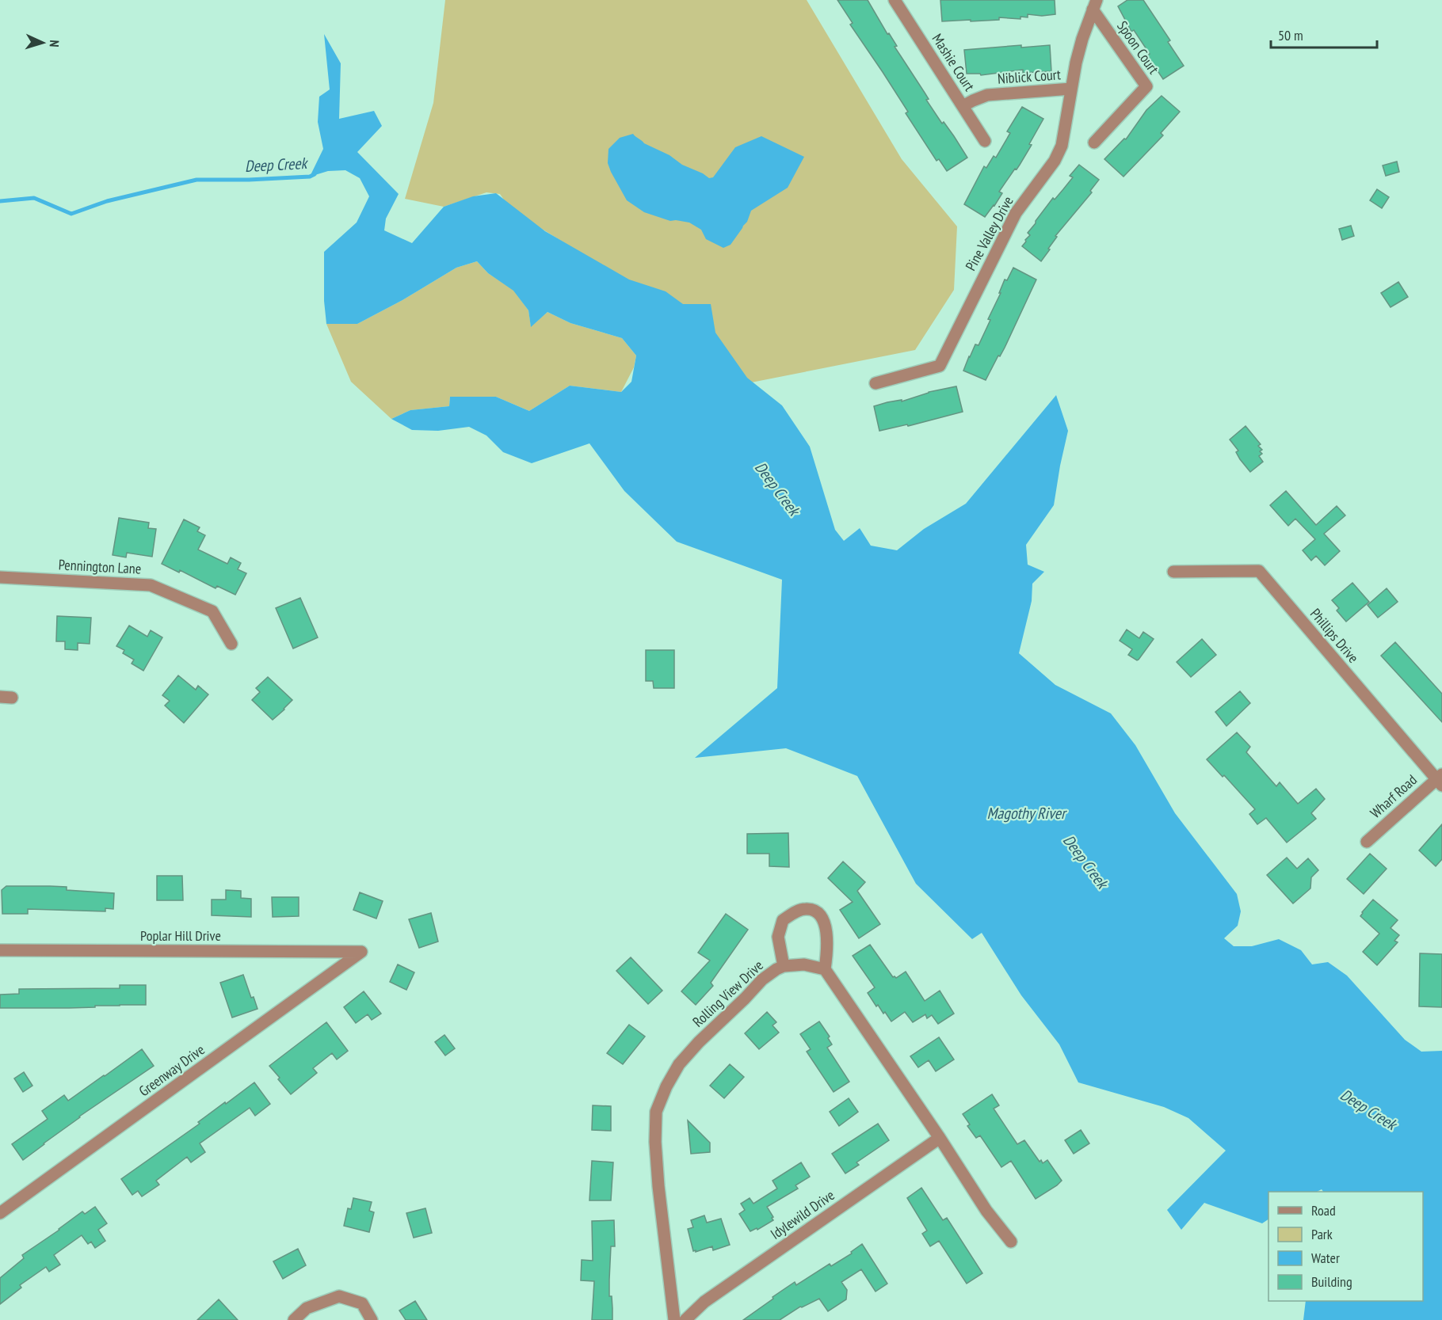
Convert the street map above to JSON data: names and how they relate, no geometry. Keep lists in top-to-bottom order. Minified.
{"streets":{"street":["Spoon Court","Mashie Court","Niblick Court","Pine Valley Drive","Pennington Lane","Phillips Drive","Wharf Road","Poplar Hill Drive","Rolling View Drive","Greenway Drive","Idylewild Drive"]},"crossings":[["Spoon Court","Pine Valley Drive"],["Mashie Court","Niblick Court"],["Niblick Court","Pine Valley Drive"],["Phillips Drive","Wharf Road"],["Poplar Hill Drive","Greenway Drive"]],"water":["Deep Creek","Magothy River"],"legend":["Road","Park","Water","Building"],"scale_bar":"50 m","north":"right"}
